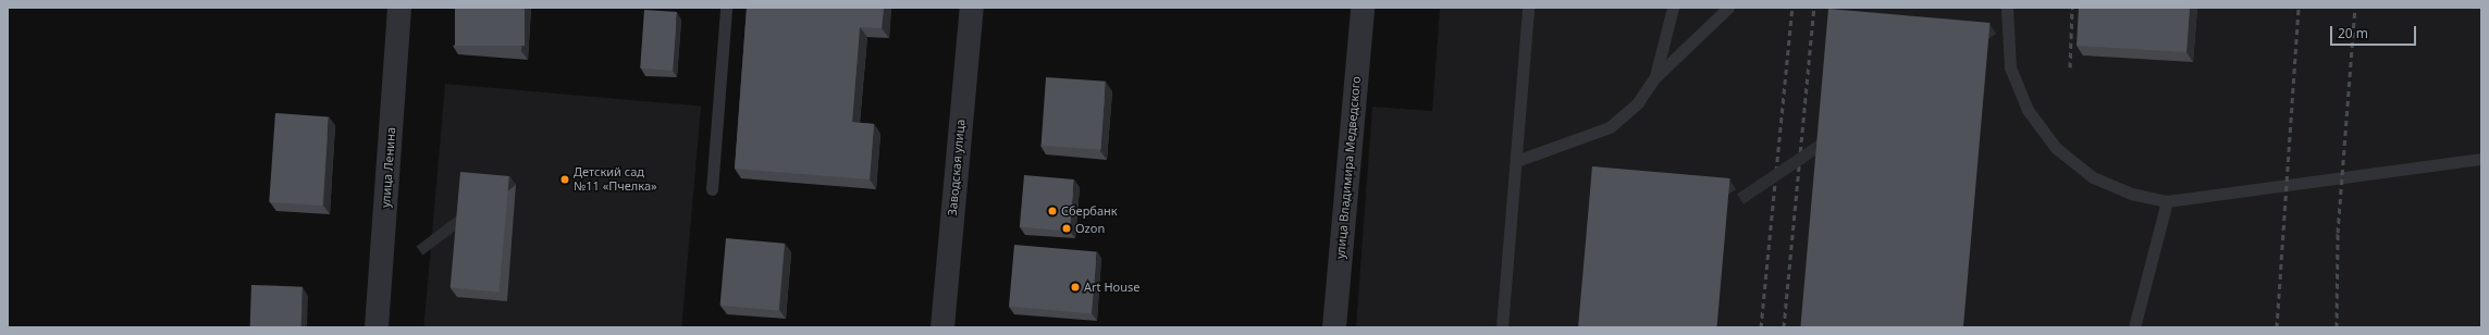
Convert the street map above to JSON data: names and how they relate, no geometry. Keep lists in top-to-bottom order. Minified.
{"streets":{"street":["улица Ленина","Заводская улица","улица Владимира Медведского"]},"places":["Детский сад №11 «Пчелка»","Сбербанк","Ozon","Art House"],"scale_bar":"20 m"}
